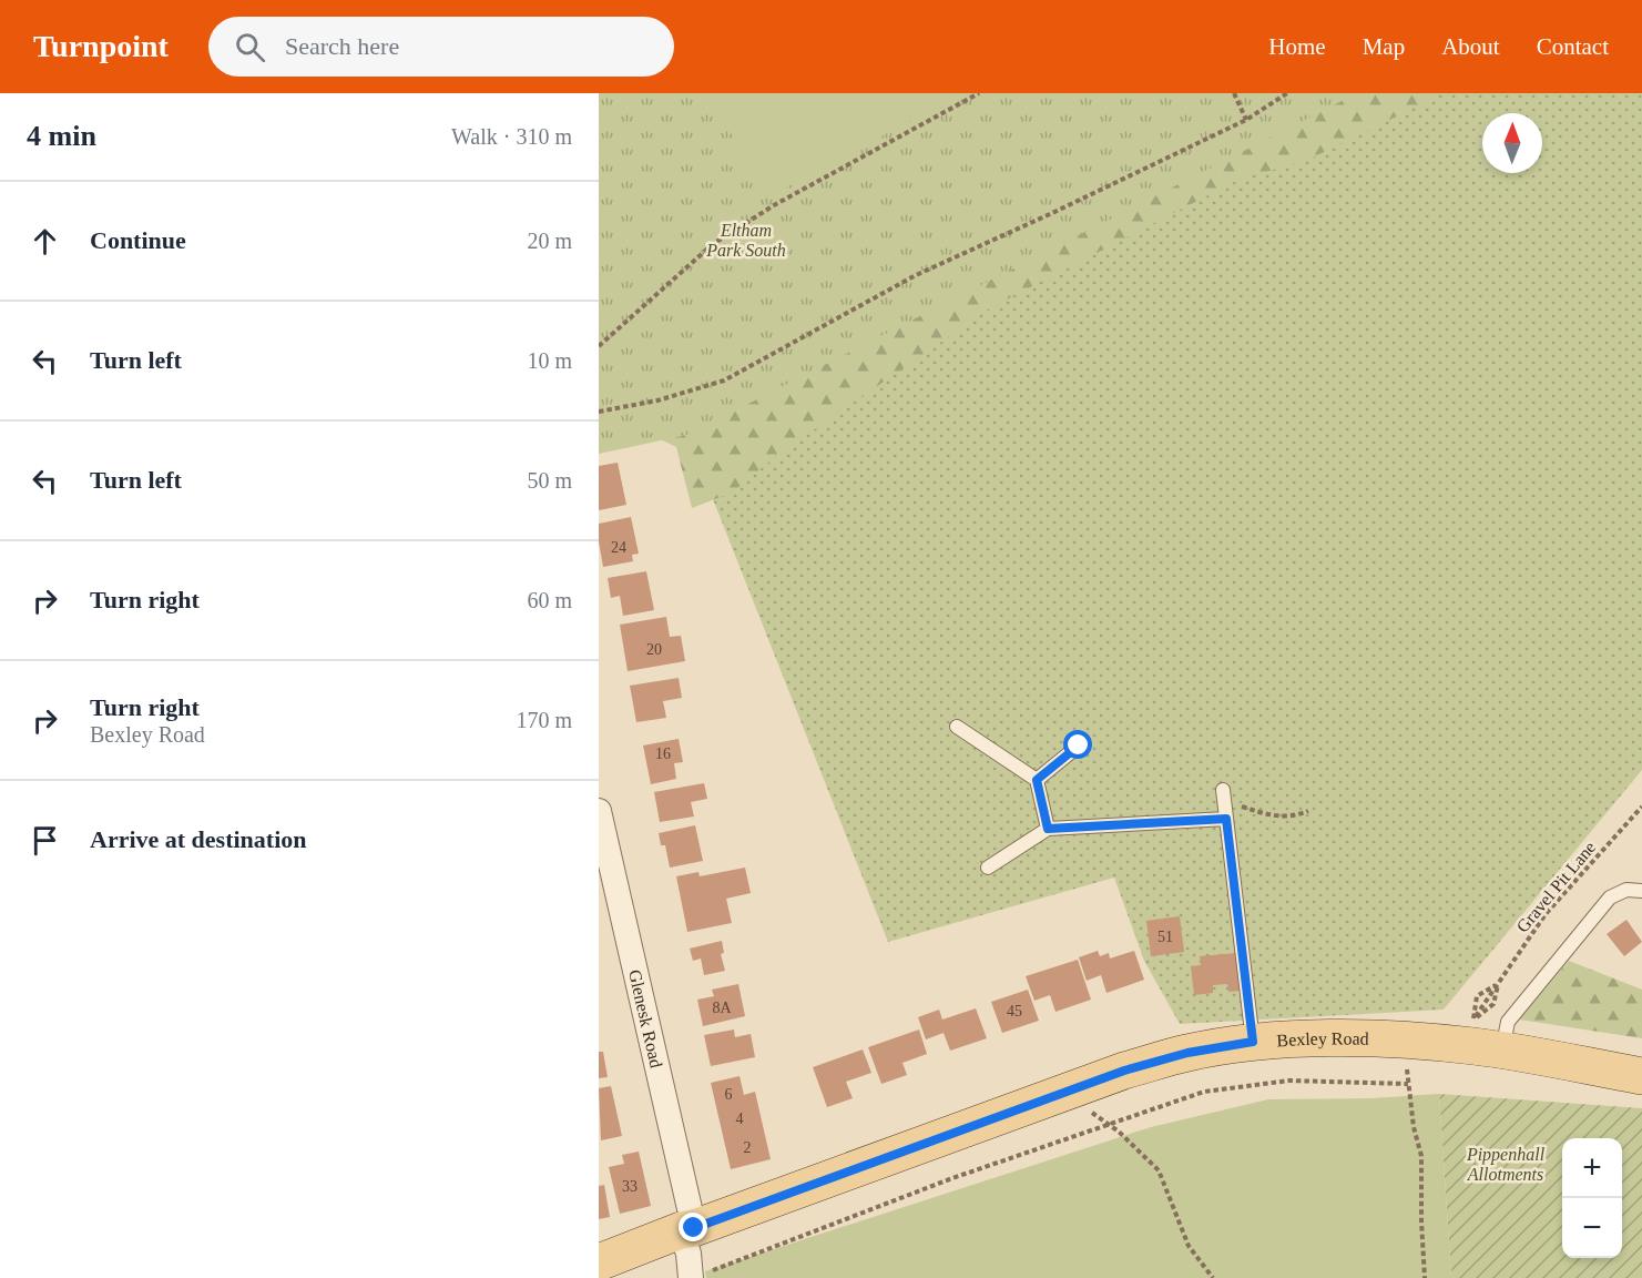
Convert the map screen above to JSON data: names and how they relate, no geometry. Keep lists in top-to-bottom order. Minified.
{"streets":{"main road":["Bexley Road"],"street":["Glenesk Road"],"path":["Gravel Pit Lane"]},"crossings":[["Glenesk Road","Bexley Road"]],"parks":["Eltham Park South","Pippenhall Allotments"],"house_numbers":["24","20","16","51","8A","45","6","4","2","33"],"north":"top","page":{"header":"Turnpoint","search":"Search here","nav":["Home","Map","About","Contact"],"heading":["4 min","Walk · 310 m"],"list":[["Continue","20 m"],["Turn left","10 m"],["Turn left","50 m"],["Turn right","60 m"],["Turn right","Bexley Road","170 m"],"Arrive at destination"],"map_buttons":["+","−"]}}
